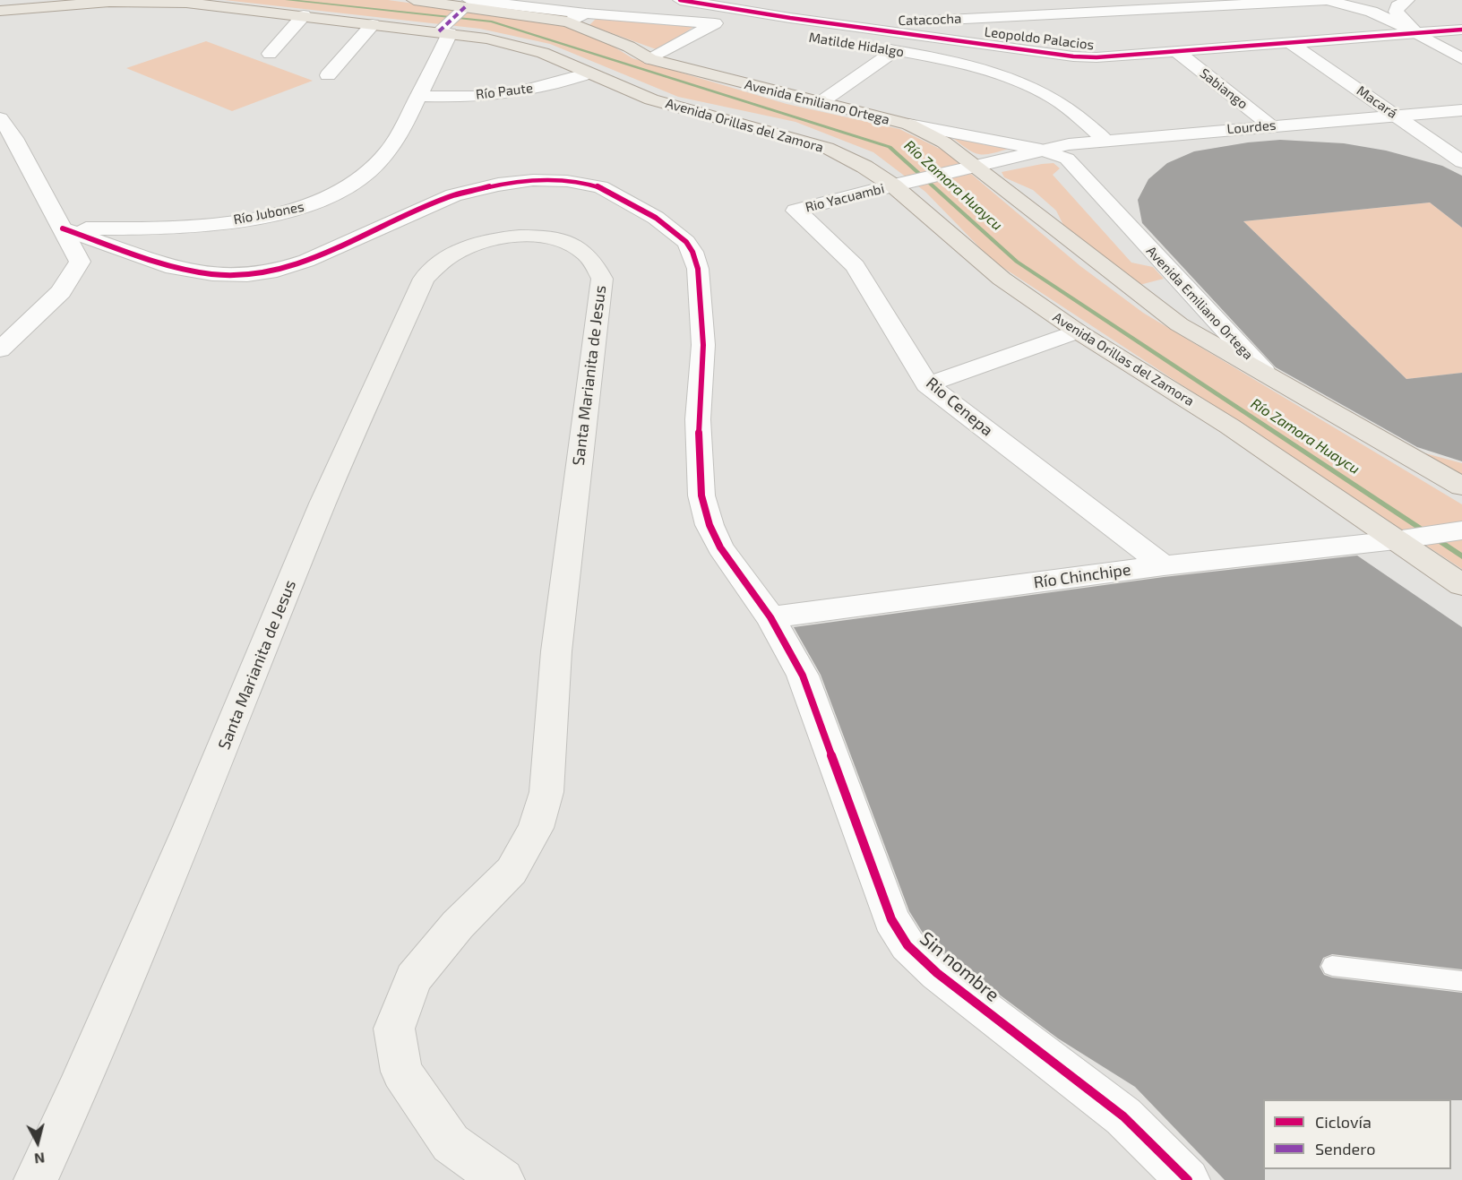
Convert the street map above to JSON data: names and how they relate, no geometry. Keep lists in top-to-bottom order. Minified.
{"streets":{"main road":["Avenida Emiliano Ortega","Avenida Orillas del Zamora","Santa Marianita de Jesus"],"street":["Catacocha","Leopoldo Palacios","Matilde Hidalgo","Sabiango","Río Paute","Macará","Lourdes","Rio Yacuambi","Río Jubones","Rio Cenepa","Río Chinchipe","Sin nombre"]},"crossings":[["Catacocha","Leopoldo Palacios"],["Leopoldo Palacios","Sabiango"],["Leopoldo Palacios","Macará"],["Matilde Hidalgo","Lourdes"],["Sabiango","Lourdes"],["Río Paute","Avenida Orillas del Zamora"],["Río Paute","Río Jubones"],["Avenida Emiliano Ortega","Lourdes"],["Avenida Emiliano Ortega","Rio Yacuambi"],["Macará","Lourdes"],["Avenida Orillas del Zamora","Rio Yacuambi"],["Avenida Orillas del Zamora","Río Jubones"],["Avenida Orillas del Zamora","Río Chinchipe"],["Lourdes","Rio Yacuambi"],["Rio Yacuambi","Rio Cenepa"],["Río Jubones","Sin nombre"],["Rio Cenepa","Río Chinchipe"],["Río Chinchipe","Sin nombre"]],"water":["Río Zamora Huaycu"],"legend":["Ciclovía","Sendero"],"north":"bottom"}
